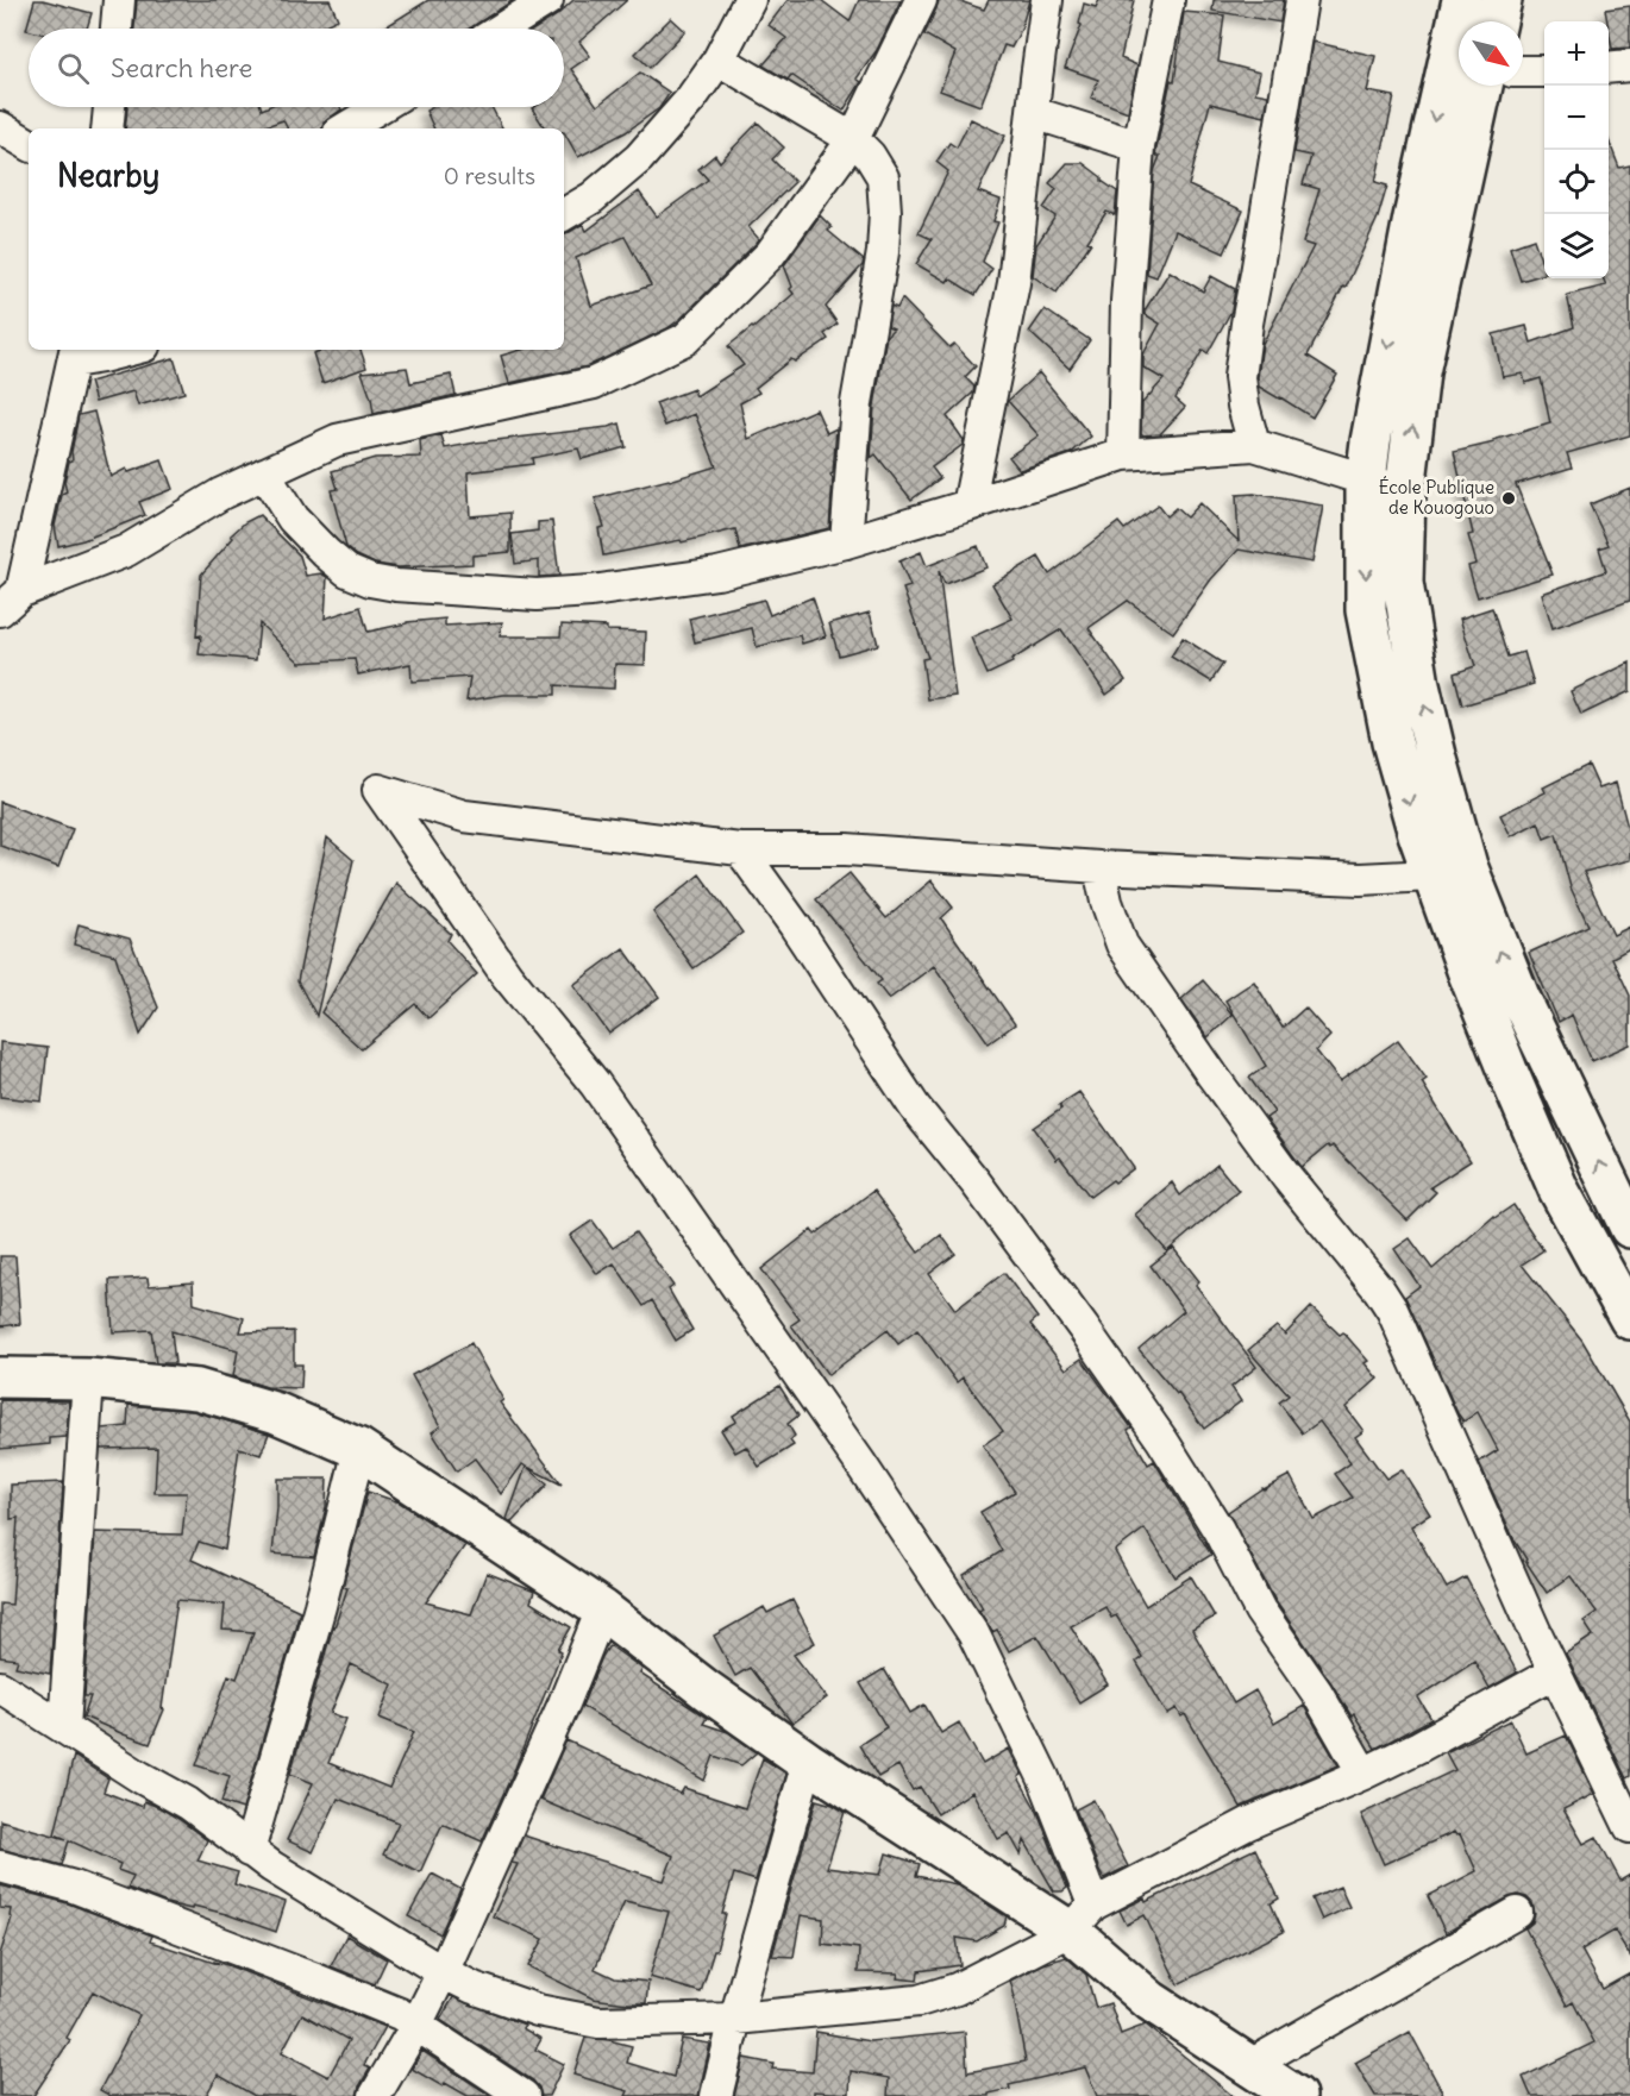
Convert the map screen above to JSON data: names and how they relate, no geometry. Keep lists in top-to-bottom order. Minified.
{"places":["École Publique de Kouogouo"],"north":"bottom right","page":{"map_buttons":["+","−"],"search":"Search here","heading":["Nearby","0 results"]}}
